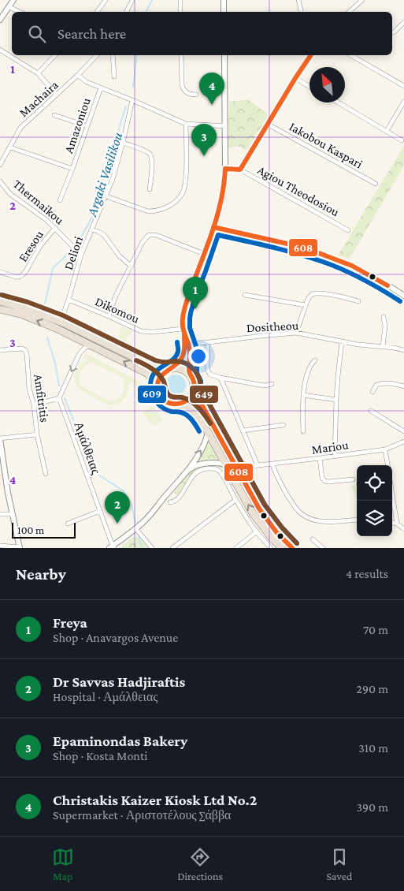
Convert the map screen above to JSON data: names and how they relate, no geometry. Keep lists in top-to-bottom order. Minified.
{"streets":{"street":["Machaira","Amazoniou","Iakobou Kaspari","Agiou Theodosiou","Thermaikou","Eresou","Deliori","Dikomou","Dositheou","Amfitritis","Mariou","Αμάλθειας"]},"crossings":[["Machaira","Amazoniou"],["Thermaikou","Eresou"],["Thermaikou","Deliori"],["Deliori","Dikomou"]],"water":["Argaki Vasilikou"],"lines":["transit line 608","transit line 609","transit line 649"],"scale_bar":"100 m","north":"top left","page":{"search":"Search here","pins":["4","3","1","2"],"scale":"100 m","heading":["Nearby","4 results"],"list":[{"mark":"1","name":"Freya","note":"Shop · Anavargos Avenue","value":"70 m"},{"mark":"2","name":"Dr Savvas Hadjiraftis","note":"Hospital · Αμάλθειας","value":"290 m"},{"mark":"3","name":"Epaminondas Bakery","note":"Shop · Kosta Monti","value":"310 m"},{"mark":"4","name":"Christakis Kaizer Kiosk Ltd No.2","note":"Supermarket · Αριστοτέλους Σάββα","value":"390 m"}],"nav":["Map","Directions","Saved"]},"grid":{"rows":["1","2","3","4"]}}
